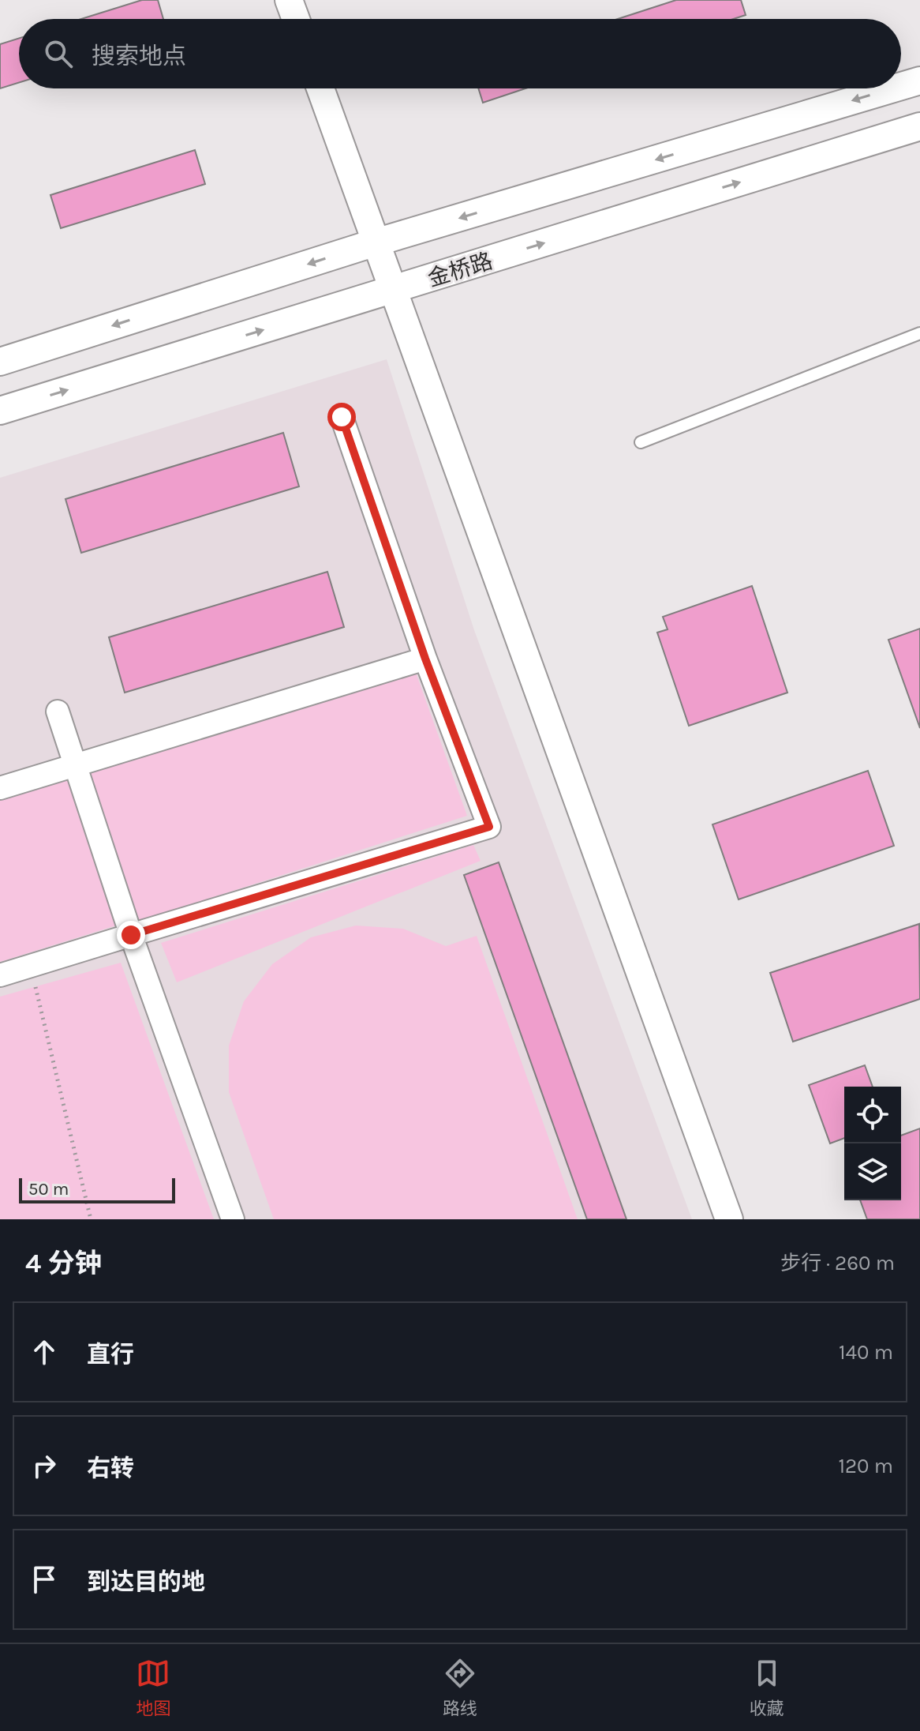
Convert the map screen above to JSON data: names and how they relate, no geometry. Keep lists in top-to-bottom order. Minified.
{"streets":{"street":["金桥路"]},"scale_bar":"50 m","page":{"search":"搜索地点","scale":"50 m","heading":["4 分钟","步行 · 260 m"],"list":[["直行","140 m"],["右转","120 m"],"到达目的地"],"nav":["地图","路线","收藏"]}}
